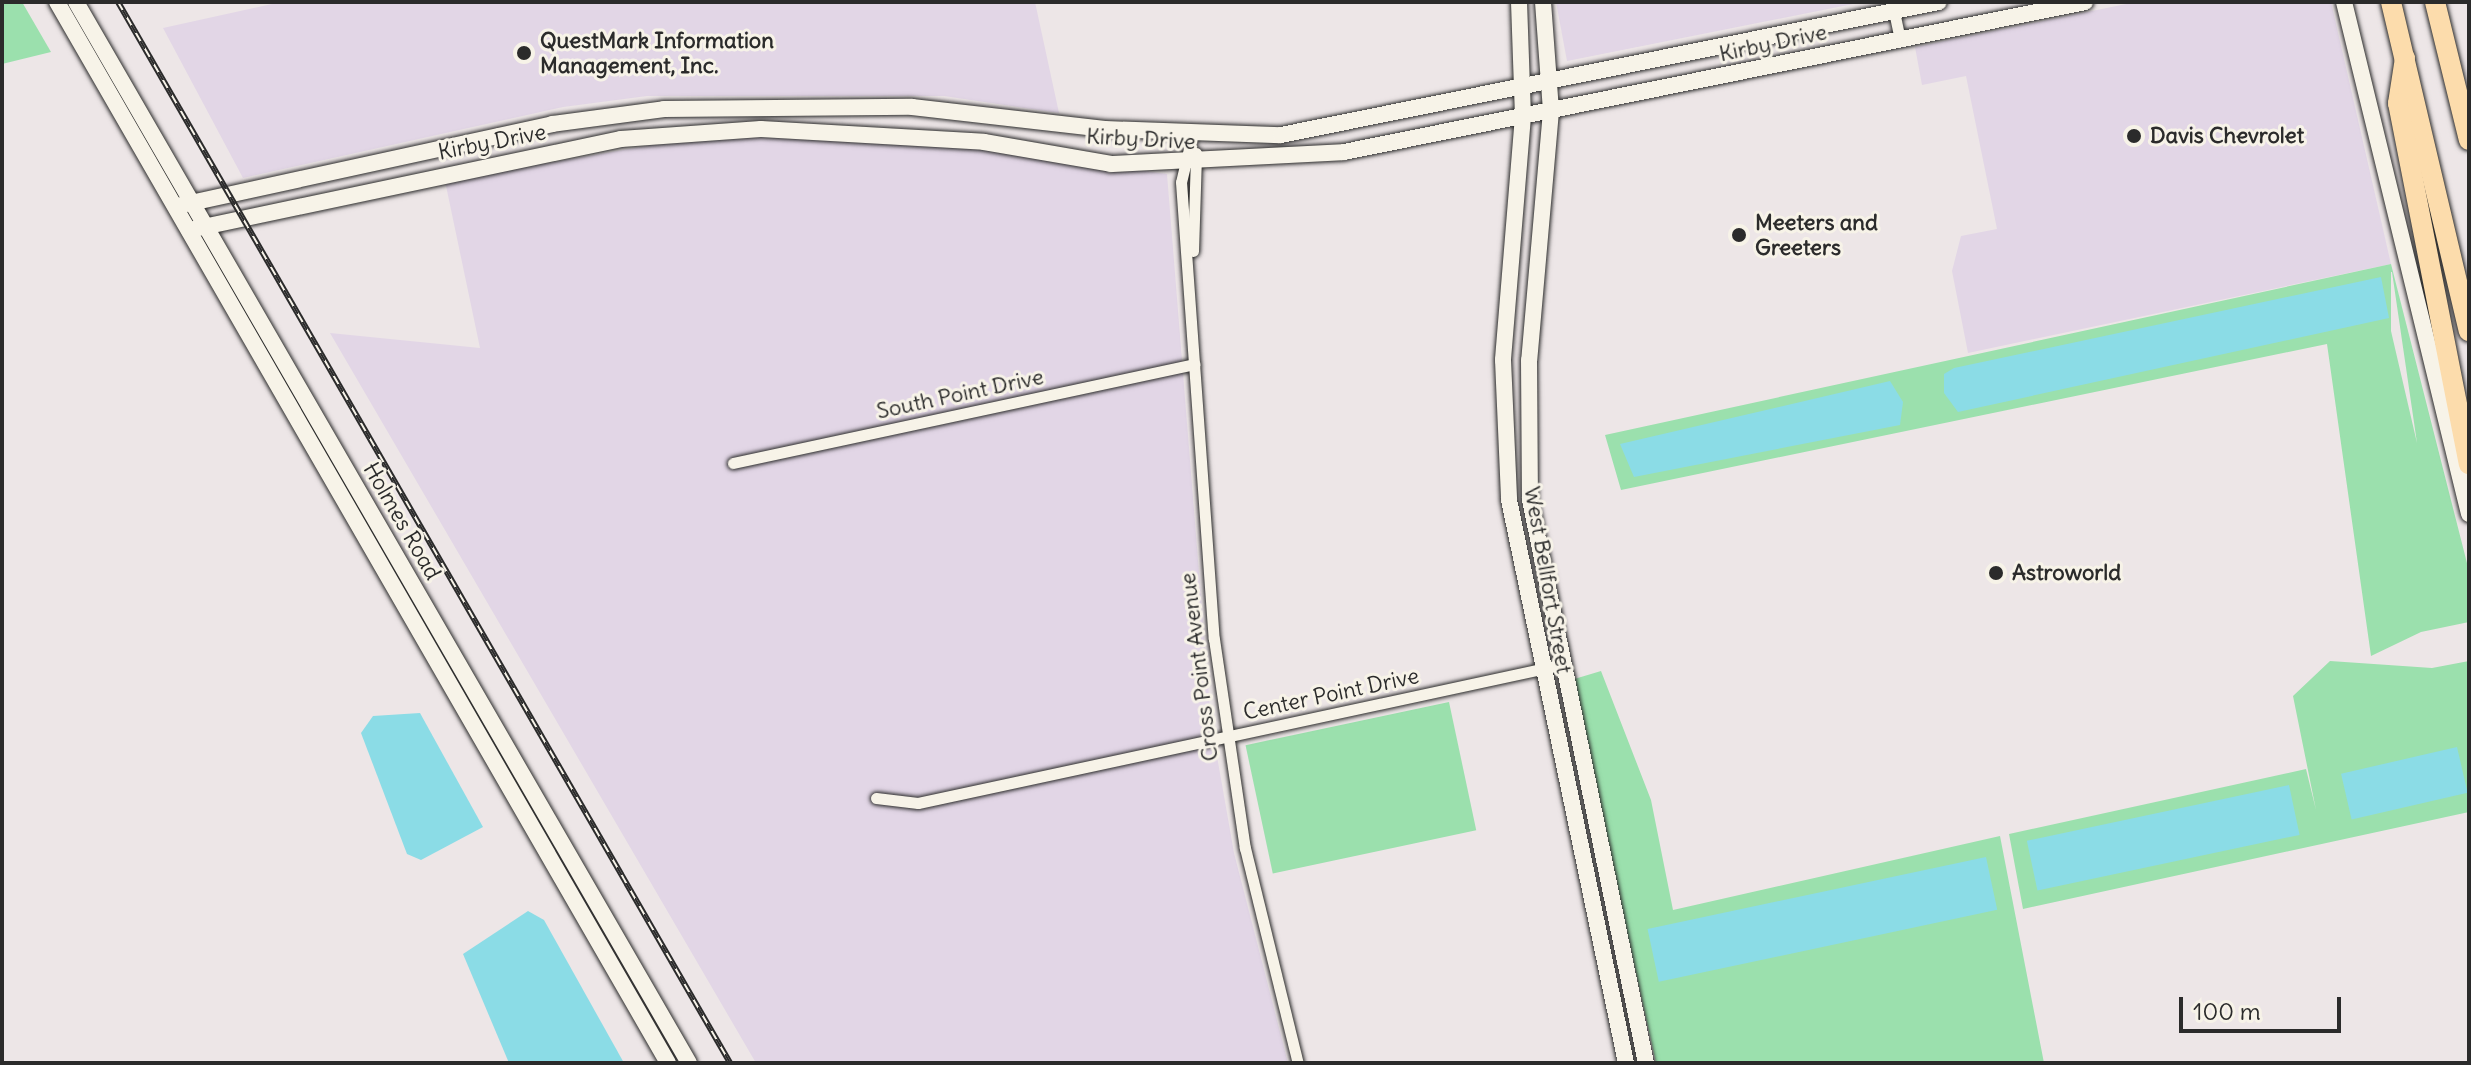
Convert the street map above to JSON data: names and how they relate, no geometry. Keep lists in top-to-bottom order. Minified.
{"streets":{"main road":["Kirby Drive","Holmes Road","West Bellfort Street"],"street":["South Point Drive","Cross Point Avenue","Center Point Drive"]},"crossings":[["Kirby Drive","Holmes Road"],["Kirby Drive","West Bellfort Street"],["Kirby Drive","Cross Point Avenue"],["South Point Drive","Cross Point Avenue"],["West Bellfort Street","Center Point Drive"],["Cross Point Avenue","Center Point Drive"]],"places":["QuestMark Information Management, Inc.","Davis Chevrolet","Meeters and Greeters","Astroworld"],"scale_bar":"100 m"}
